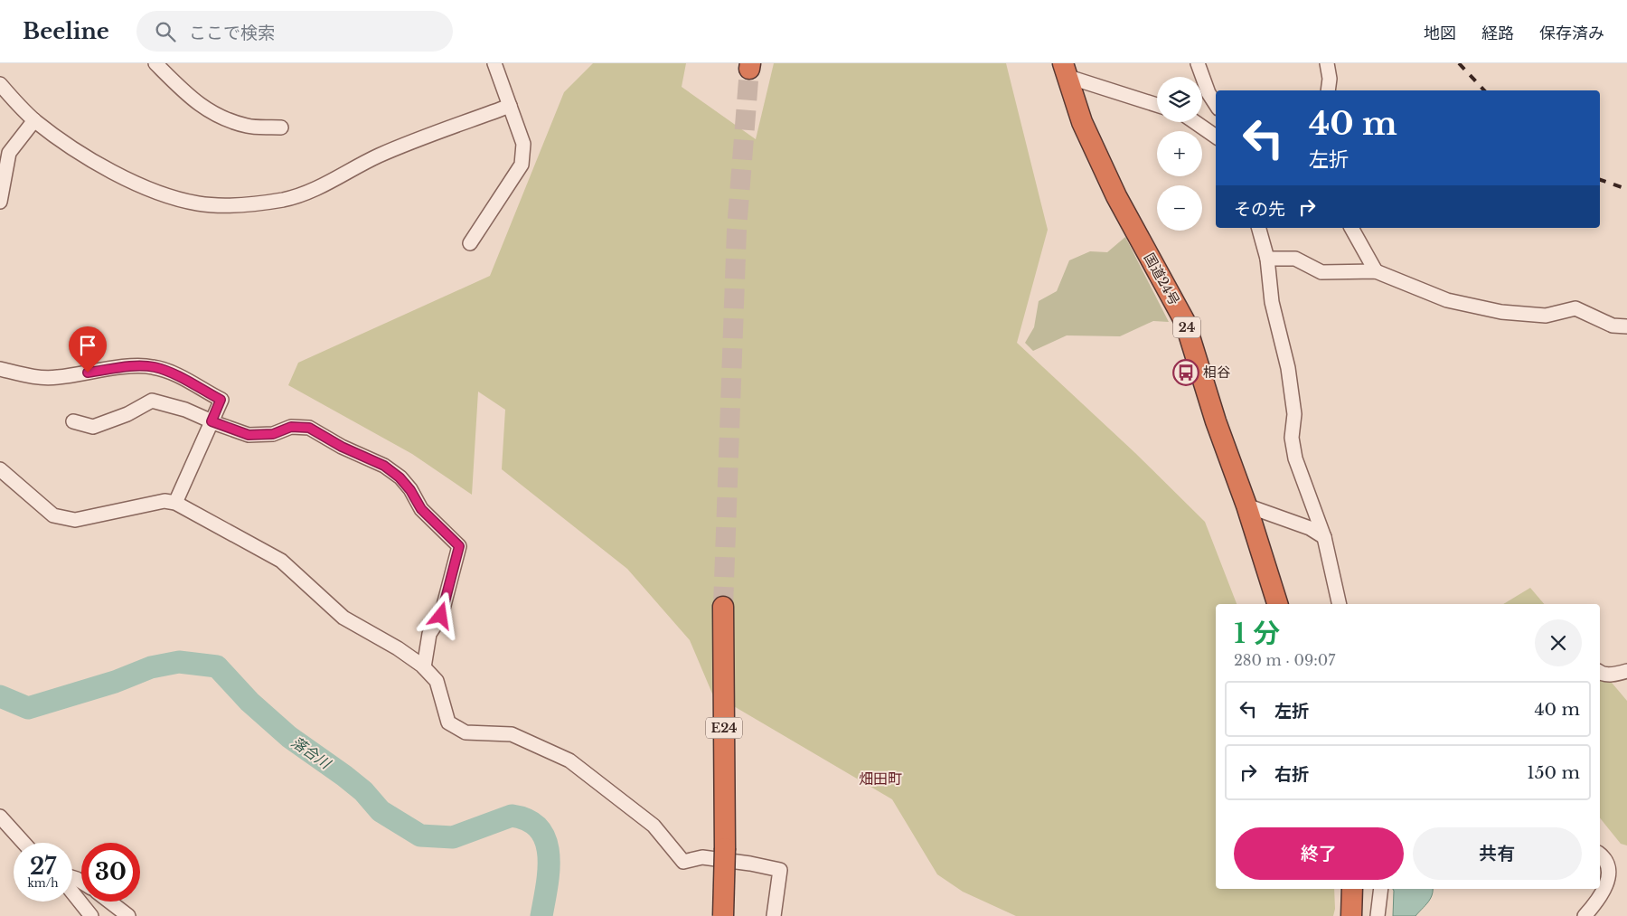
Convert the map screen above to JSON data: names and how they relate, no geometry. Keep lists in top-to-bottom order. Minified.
{"streets":{"highway":["国道24号","24","E24"]},"districts":["畑田町"],"water":["落合川"],"places":{"bus stop":["相谷"]},"page":{"header":"Beeline","search":"ここで検索","nav":["地図","経路","保存済み"],"map_buttons":["+","−"],"turn":["40 m","左折"],"then":"その先","heading":["1 分","280 m · 09:07"],"list":[{"name":"左折","value":"40 m"},{"name":"右折","value":"150 m"}],"buttons":["終了","共有"],"speed":"27 km/h","limit":"30"}}
